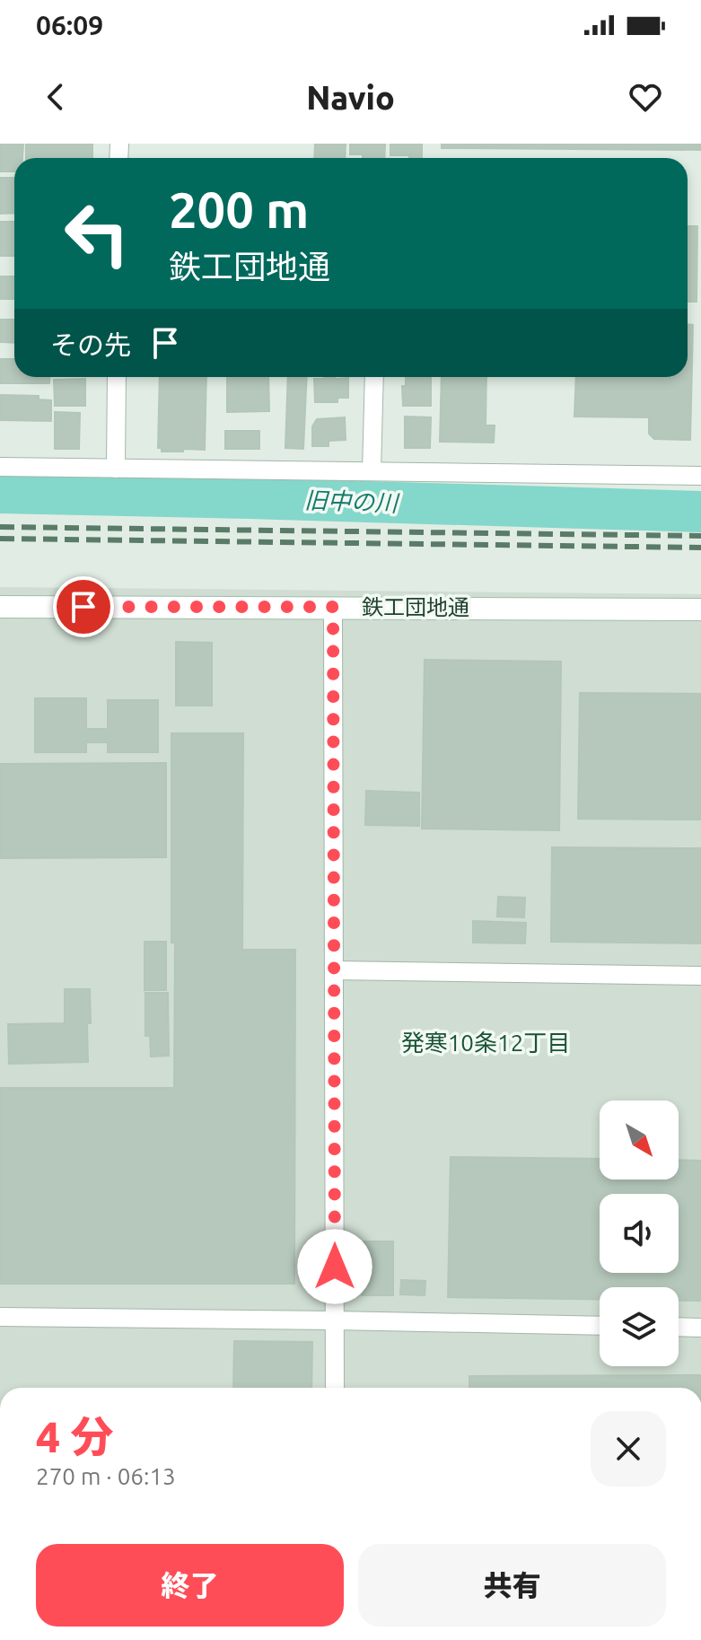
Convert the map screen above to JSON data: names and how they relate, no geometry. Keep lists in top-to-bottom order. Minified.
{"streets":{"street":["鉄工団地通"]},"districts":["発寒10条12丁目"],"water":["旧中の川"],"north":"bottom right","page":{"status":"06:09","header":"Navio","turn":["200 m","鉄工団地通"],"then":"その先","heading":["4 分","270 m · 06:13"],"buttons":["終了","共有"]}}
